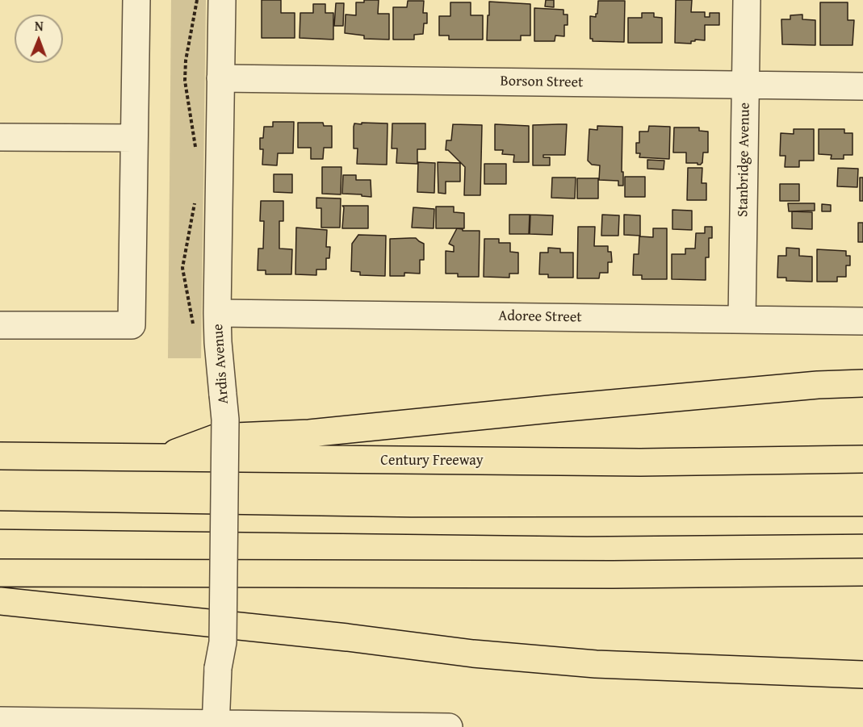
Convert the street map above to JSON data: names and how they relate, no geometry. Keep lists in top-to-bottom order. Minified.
{"streets":{"highway":["Century Freeway"],"street":["Borson Street","Stanbridge Avenue","Adoree Street","Ardis Avenue"]},"crossings":[["Borson Street","Stanbridge Avenue"],["Borson Street","Ardis Avenue"],["Stanbridge Avenue","Adoree Street"],["Adoree Street","Ardis Avenue"]],"north":"top"}
